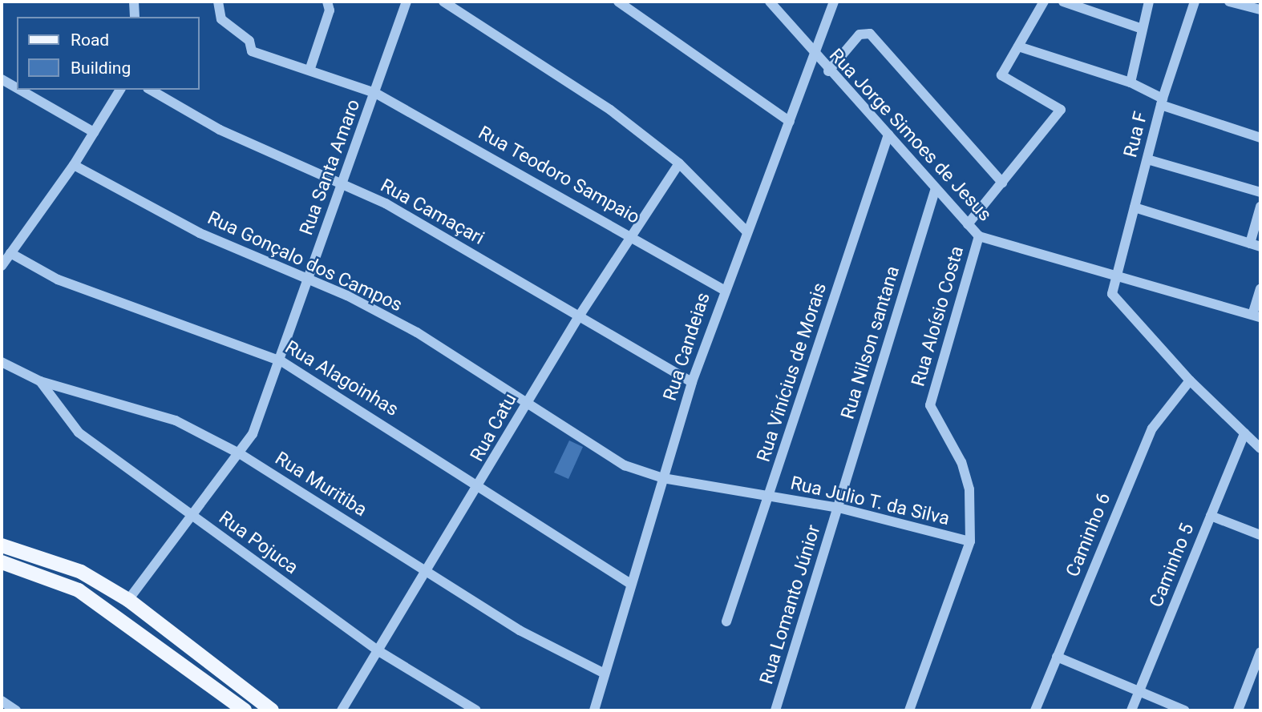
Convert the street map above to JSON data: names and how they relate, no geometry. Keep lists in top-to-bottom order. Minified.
{"streets":{"street":["Rua F","Rua Jorge Simoes de Jesus","Rua Santa Amaro","Rua Teodoro Sampaio","Rua Camaçari","Rua Gonçalo dos Campos","Rua Aloísio Costa","Rua Nilson santana","Rua Candeias","Rua Vinícius de Morais","Rua Alagoinhas","Rua Catu","Rua Muritiba","Rua Julio T. da Silva","Caminho 6","Rua Pojuca","Caminho 5","Rua Lomanto Júnior"]},"crossings":[["Rua F","Rua Jorge Simoes de Jesus"],["Rua Jorge Simoes de Jesus","Rua Aloísio Costa"],["Rua Jorge Simoes de Jesus","Rua Nilson santana"],["Rua Jorge Simoes de Jesus","Rua Candeias"],["Rua Jorge Simoes de Jesus","Rua Vinícius de Morais"],["Rua Santa Amaro","Rua Teodoro Sampaio"],["Rua Santa Amaro","Rua Camaçari"],["Rua Santa Amaro","Rua Gonçalo dos Campos"],["Rua Santa Amaro","Rua Alagoinhas"],["Rua Santa Amaro","Rua Muritiba"],["Rua Santa Amaro","Rua Pojuca"],["Rua Teodoro Sampaio","Rua Candeias"],["Rua Teodoro Sampaio","Rua Catu"],["Rua Camaçari","Rua Candeias"],["Rua Camaçari","Rua Catu"],["Rua Gonçalo dos Campos","Rua Candeias"],["Rua Gonçalo dos Campos","Rua Catu"],["Rua Gonçalo dos Campos","Rua Julio T. da Silva"],["Rua Aloísio Costa","Rua Julio T. da Silva"],["Rua Nilson santana","Rua Julio T. da Silva"],["Rua Nilson santana","Rua Lomanto Júnior"],["Rua Candeias","Rua Alagoinhas"],["Rua Candeias","Rua Muritiba"],["Rua Candeias","Rua Julio T. da Silva"],["Rua Vinícius de Morais","Rua Julio T. da Silva"],["Rua Alagoinhas","Rua Catu"],["Rua Catu","Rua Muritiba"],["Rua Catu","Rua Pojuca"],["Rua Muritiba","Rua Pojuca"],["Rua Julio T. da Silva","Rua Lomanto Júnior"]],"legend":["Road","Building"]}
